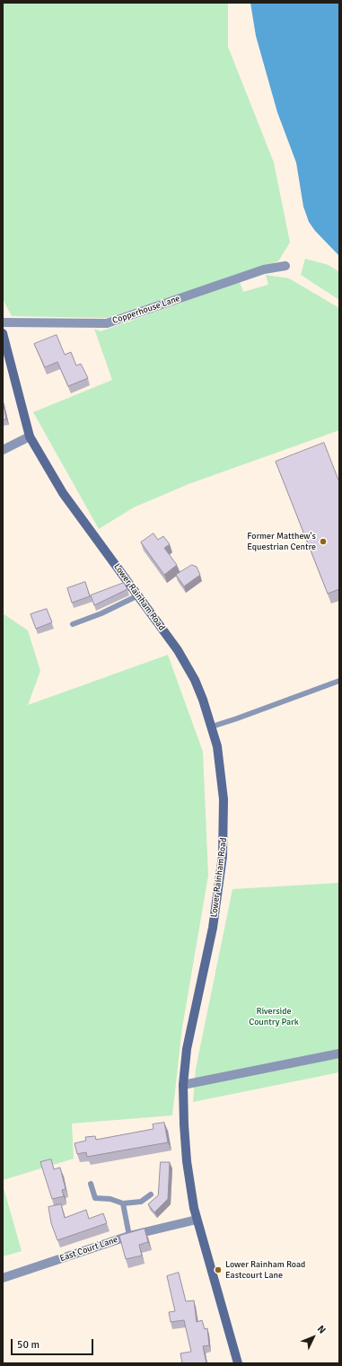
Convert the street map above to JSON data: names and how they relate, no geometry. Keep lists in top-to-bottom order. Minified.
{"streets":{"main road":["Lower Rainham Road"],"street":["Copperhouse Lane","East Court Lane"]},"crossings":[["Lower Rainham Road","East Court Lane"]],"parks":["Riverside Country Park"],"places":["Former Matthew's Equestrian Centre","Lower Rainham Road Eastcourt Lane"],"scale_bar":"50 m","north":"top right"}
